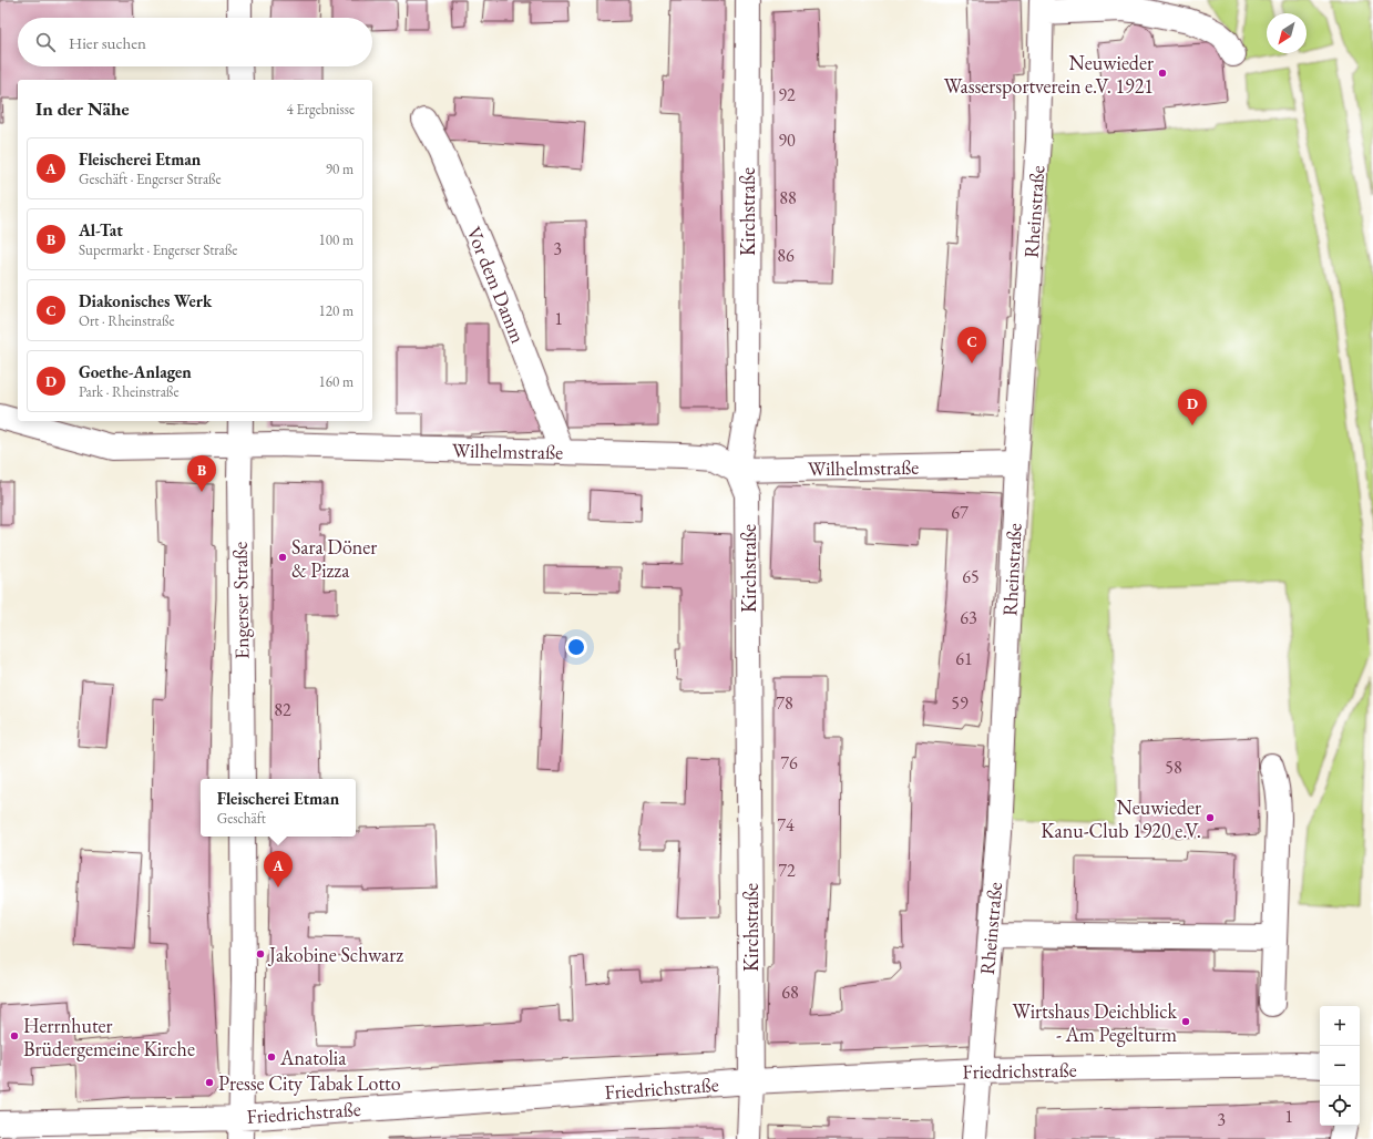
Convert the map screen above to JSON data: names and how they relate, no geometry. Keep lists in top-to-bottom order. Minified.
{"streets":{"street":["Kirchstraße","Rheinstraße","Vor dem Damm","Wilhelmstraße","Engerser Straße","Friedrichstraße"]},"crossings":[["Kirchstraße","Wilhelmstraße"],["Kirchstraße","Friedrichstraße"],["Rheinstraße","Wilhelmstraße"],["Rheinstraße","Friedrichstraße"],["Vor dem Damm","Wilhelmstraße"],["Wilhelmstraße","Engerser Straße"]],"places":["Neuwieder Wassersportverein e.V. 1921","Sara Döner & Pizza","Neuwieder Kanu-Club 1920 e.V.","Jakobine Schwarz","Wirtshaus Deichblick - Am Pegelturm","Herrnhuter Brüdergemeine Kirche","Anatolia","Presse City Tabak Lotto"],"house_numbers":["92","90","88","3","86","1","67","65","63","61","78","59","82","76","58","74","72","68","1","3"],"north":"bottom left","page":{"search":"Hier suchen","heading":["In der Nähe","4 Ergebnisse"],"list":[{"mark":"A","name":"Fleischerei Etman","note":"Geschäft · Engerser Straße","value":"90 m"},{"mark":"B","name":"Al-Tat","note":"Supermarkt · Engerser Straße","value":"100 m"},{"mark":"C","name":"Diakonisches Werk","note":"Ort · Rheinstraße","value":"120 m"},{"mark":"D","name":"Goethe-Anlagen","note":"Park · Rheinstraße","value":"160 m"}],"pins":["C","D","B","A"],"popup":["Fleischerei Etman","Geschäft"],"map_buttons":["+","−"]}}
